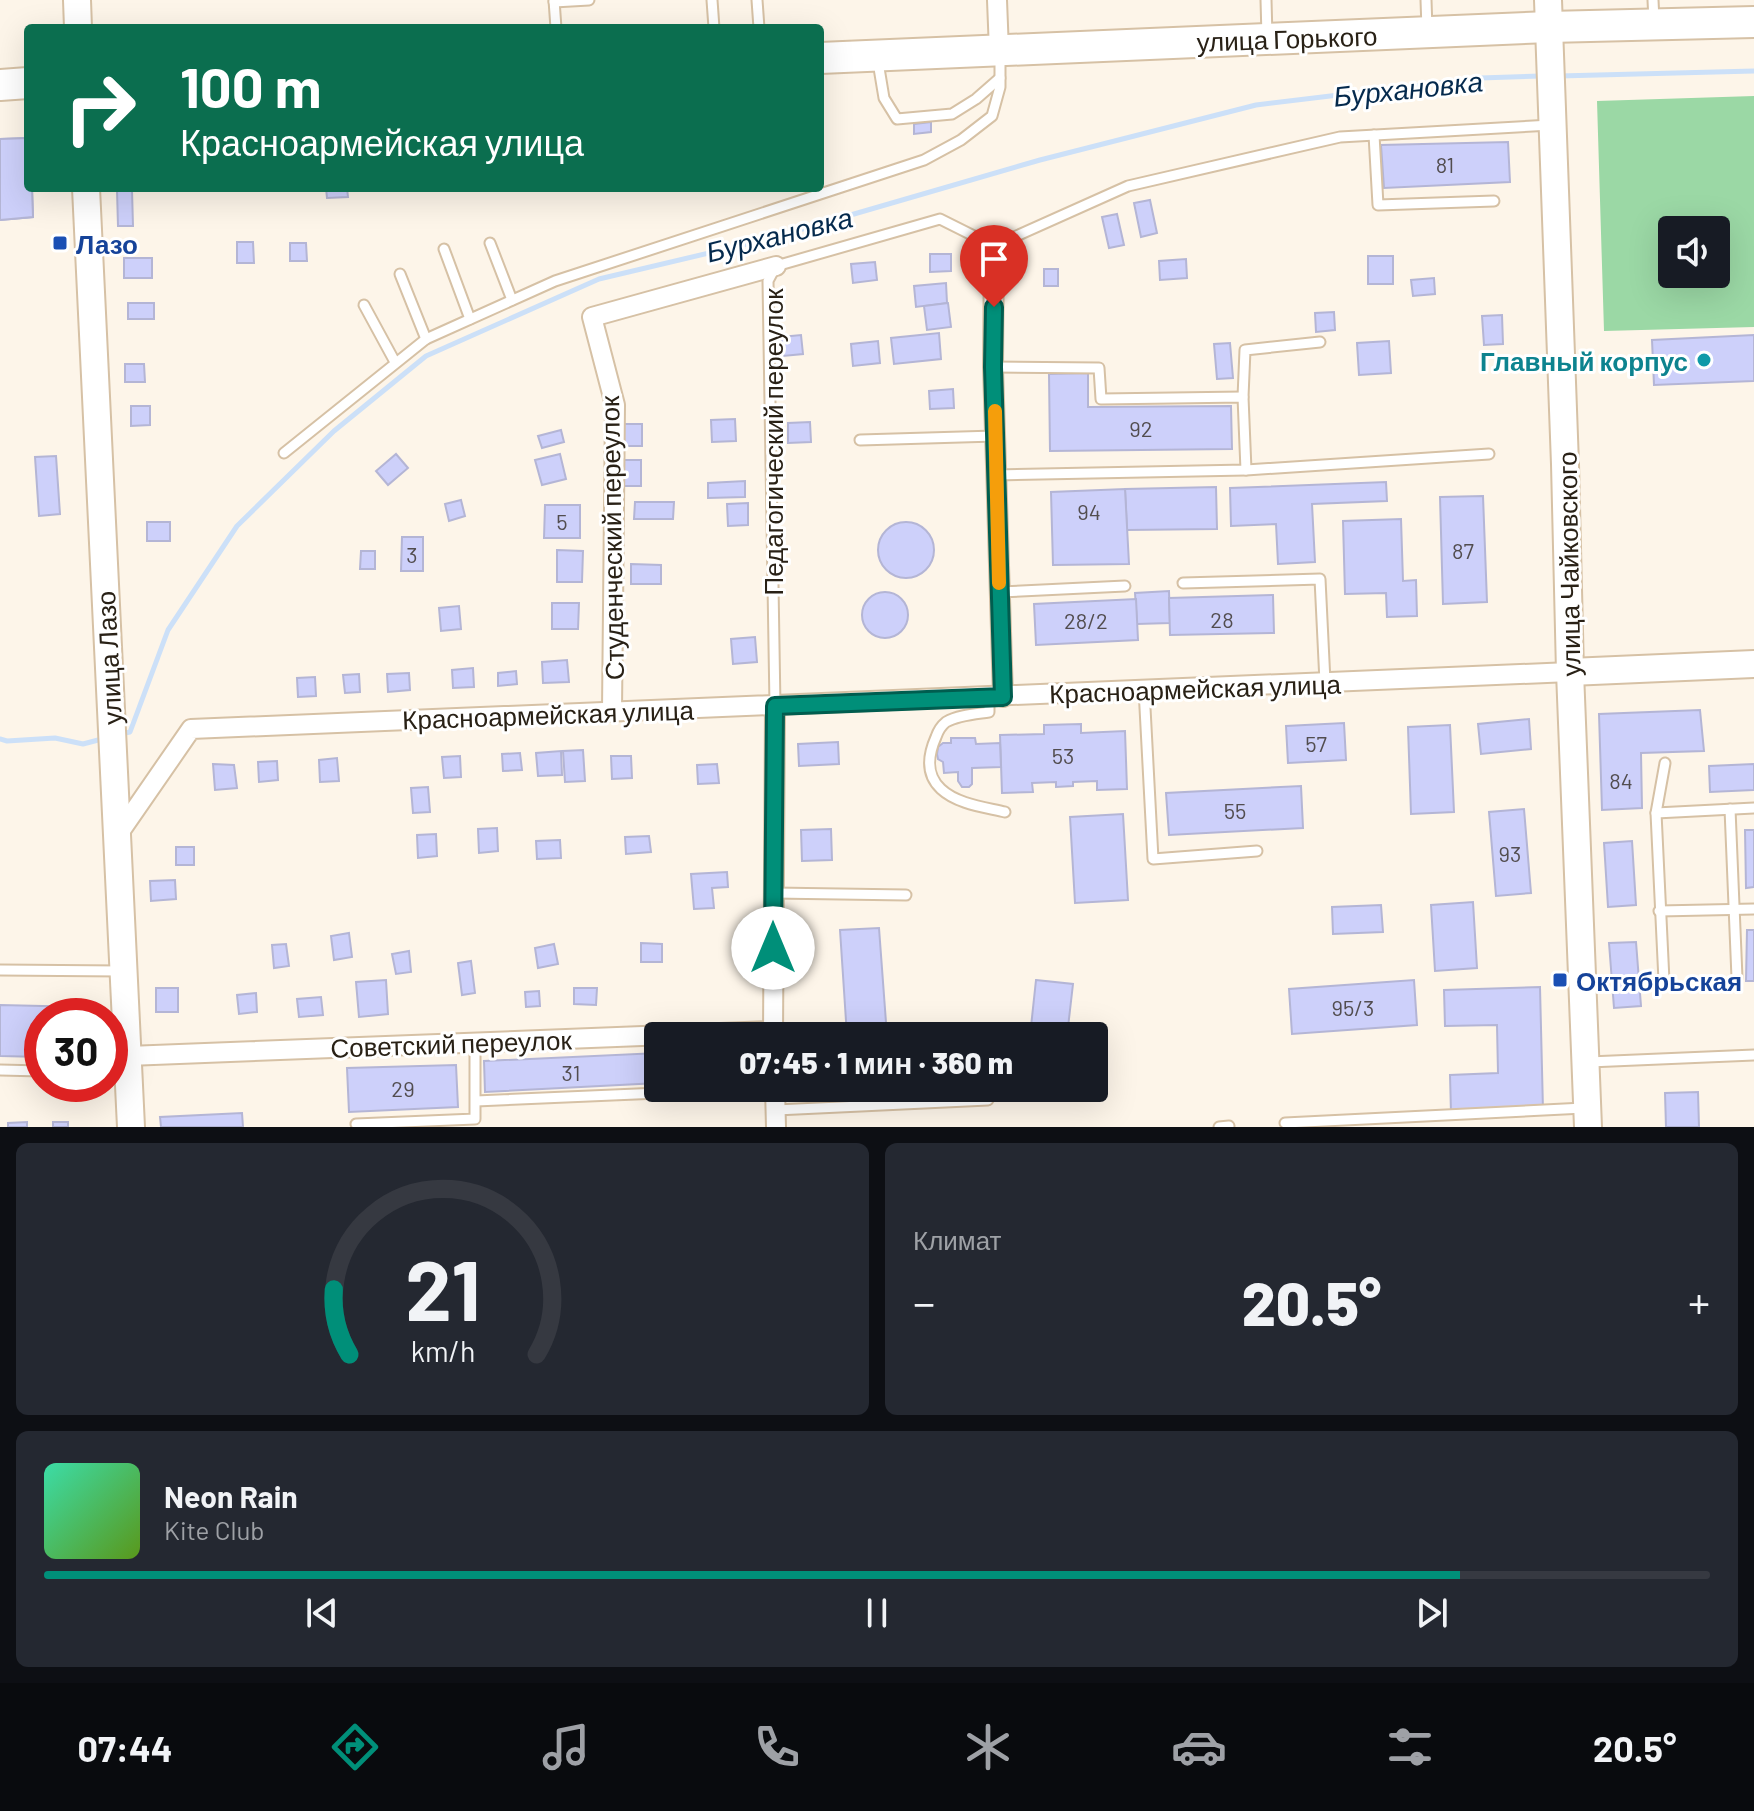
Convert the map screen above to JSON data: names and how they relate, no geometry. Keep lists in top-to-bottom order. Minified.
{"streets":{"main road":["улица Горького","улица Чайковского","улица Лазо","Красноармейская улица"],"street":["Студенческий переулок","Советский переулок"],"lane":["Педагогический переулок"]},"crossings":[["улица Горького","улица Чайковского"],["Педагогический переулок","Студенческий переулок"],["Педагогический переулок","Красноармейская улица"],["Студенческий переулок","Красноармейская улица"],["улица Чайковского","Красноармейская улица"],["улица Лазо","Красноармейская улица"]],"water":["Бурхановка"],"places":{"transit":["Лазо","Октябрьская"],"other":["Главный корпус"]},"house_numbers":["81","92","94","5","87","3","28","28/2","57","53","84","55","93","95/3","31","29"],"page":{"turn":["100 m","Красноармейская улица"],"limit":"30","trip":"07:45 · 1 мин · 360 m","tile":"Климат","heat":["−","20.5°","+"],"song":["Neon Rain","Kite Club"],"tabs":["07:44","20.5°"],"gauge":["21","km/h"]}}
